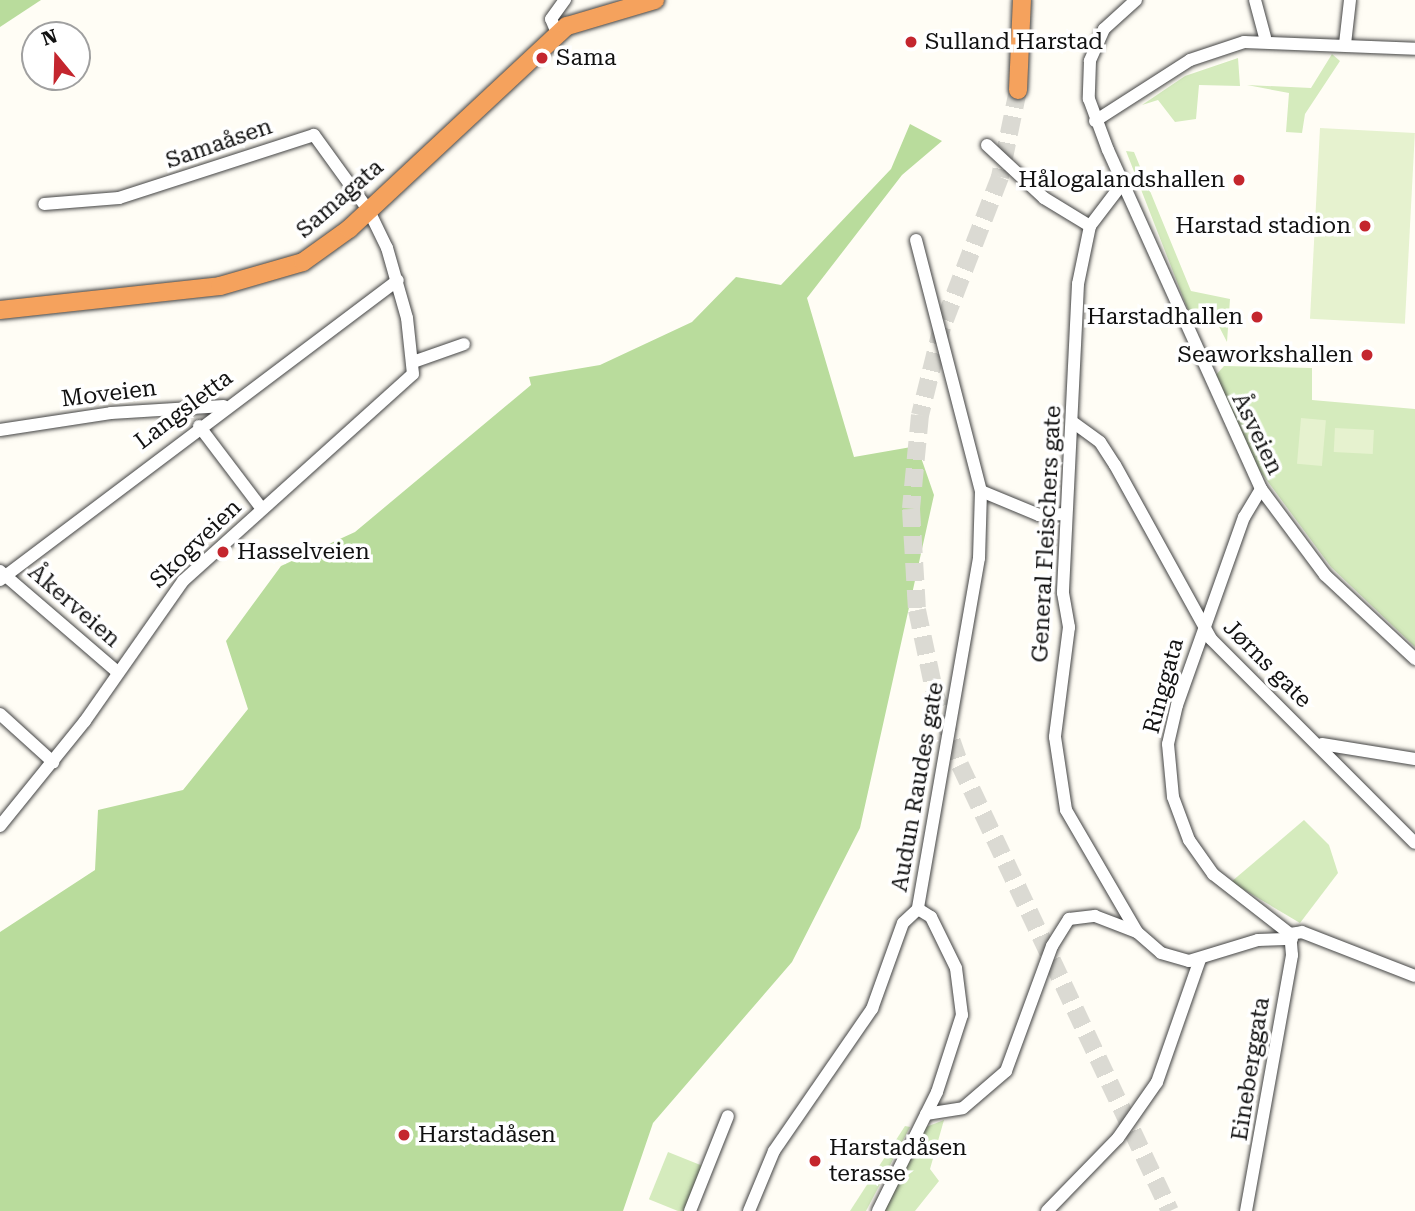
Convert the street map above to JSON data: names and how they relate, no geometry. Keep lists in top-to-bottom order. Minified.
{"streets":{"highway":["Samagata"],"street":["Samaåsen","Moveien","Langsletta","Åsveien","General Fleischers gate","Skogveien","Åkerveien","Jørns gate","Ringgata","Audun Raudes gate","Eineberggata"]},"crossings":[["Samaåsen","Samagata"],["Moveien","Langsletta"],["Langsletta","Åkerveien"],["Åsveien","General Fleischers gate"],["Åsveien","Ringgata"],["General Fleischers gate","Jørns gate"],["General Fleischers gate","Ringgata"],["General Fleischers gate","Eineberggata"],["Skogveien","Åkerveien"],["Jørns gate","Ringgata"],["Ringgata","Eineberggata"]],"places":["Sulland Harstad","Sama","Hålogalandshallen","Harstad stadion","Harstadhallen","Seaworkshallen","Hasselveien","Harstadåsen","Harstadåsen terasse"],"north":"top"}
